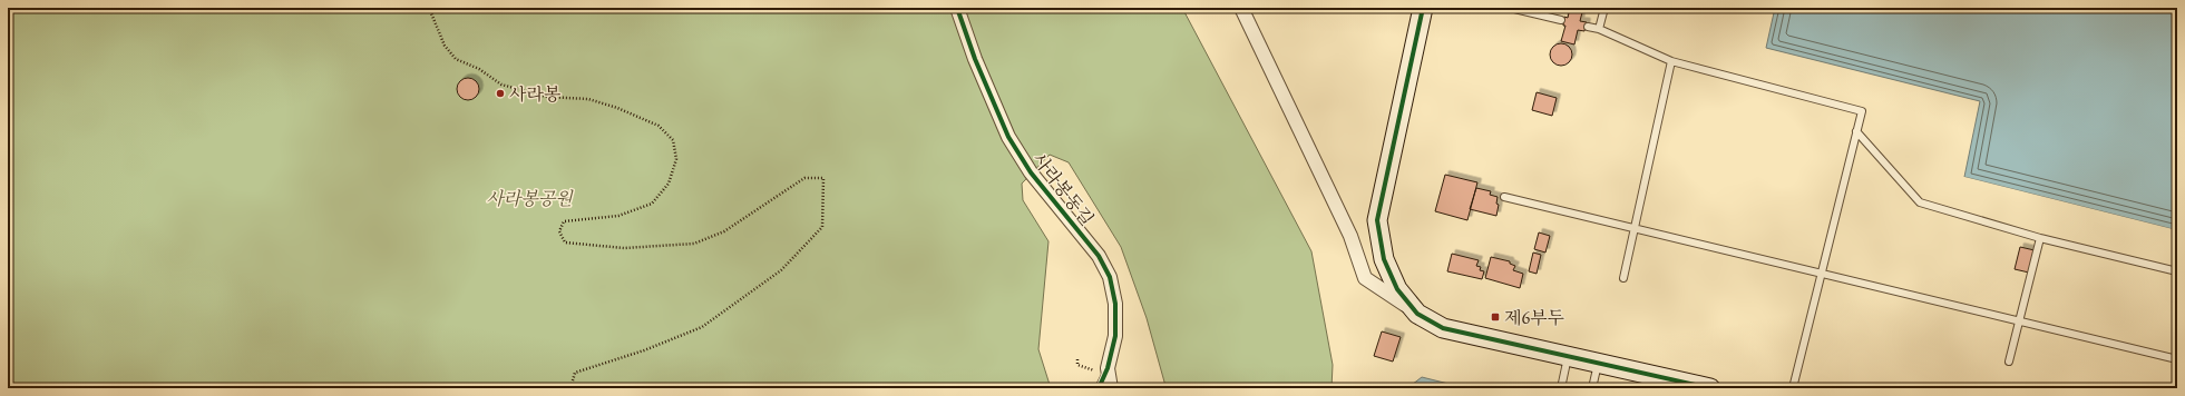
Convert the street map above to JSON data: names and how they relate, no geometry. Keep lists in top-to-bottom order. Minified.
{"streets":{"street":["사라봉동길"]},"parks":["사라봉공원"],"places":{"other":["사라봉"],"transit":["제6부두"]}}
